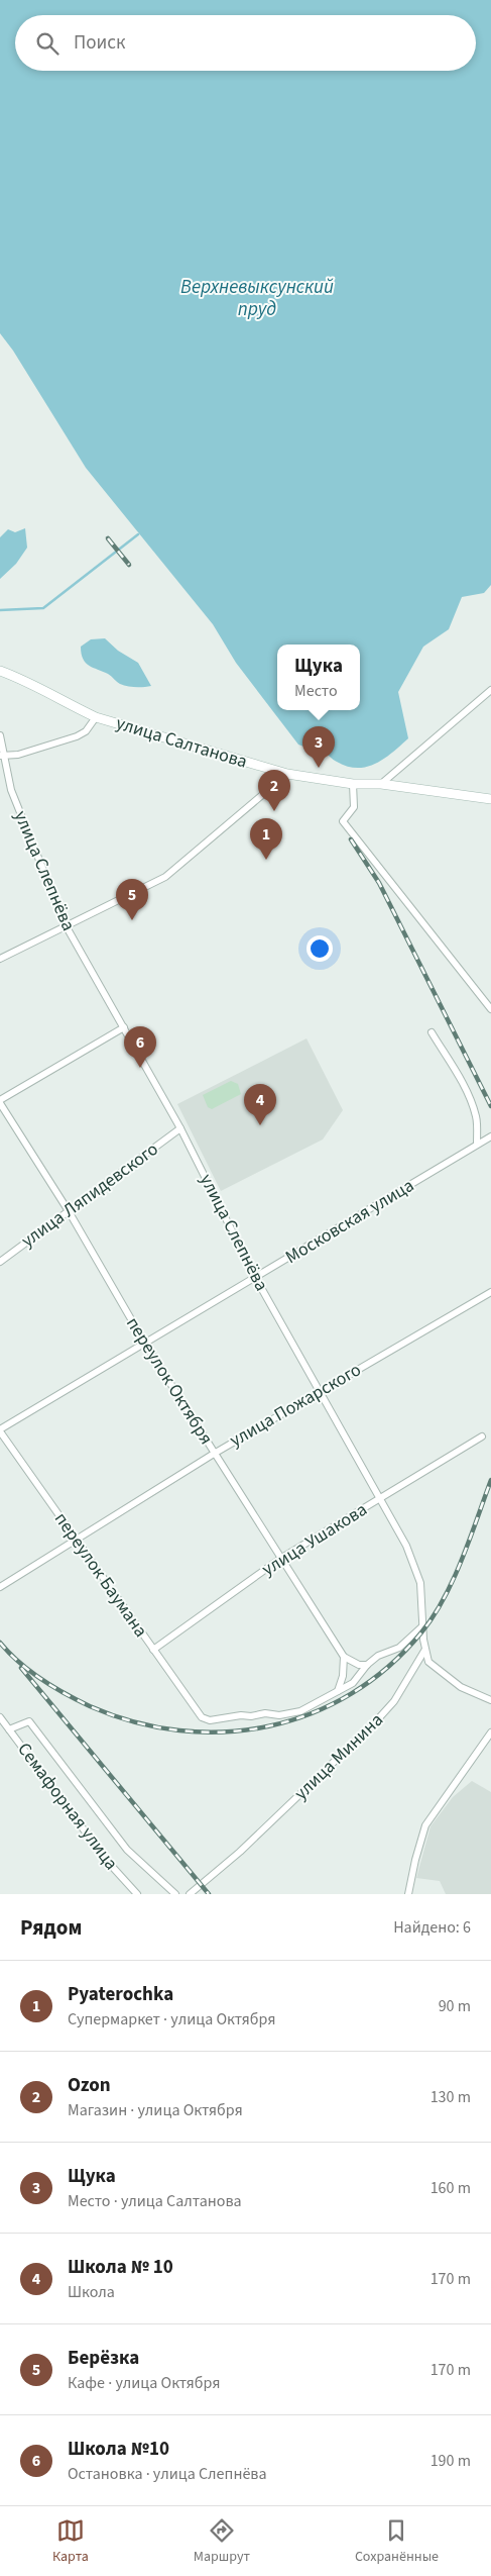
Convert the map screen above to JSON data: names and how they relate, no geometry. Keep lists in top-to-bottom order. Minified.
{"streets":{"main road":["улица Салтанова"],"street":["улица Слепнёва","улица Ляпидевского","Московская улица","переулок Октября","улица Пожарского","улица Ушакова","переулок Баумана","улица Минина","Семафорная улица"]},"crossings":[["улица Слепнёва","улица Ляпидевского"],["улица Слепнёва","Московская улица"],["улица Слепнёва","улица Пожарского"],["улица Слепнёва","улица Ушакова"],["улица Слепнёва","улица Минина"],["улица Ляпидевского","переулок Октября"],["Московская улица","переулок Октября"],["Московская улица","переулок Баумана"],["переулок Октября","улица Пожарского"],["переулок Октября","улица Ушакова"],["улица Пожарского","переулок Баумана"],["улица Ушакова","переулок Баумана"]],"water":["Верхневыксунский пруд"],"page":{"search":"Поиск","popup":["Щука","Место"],"pins":["3","2","1","5","6","4"],"heading":["Рядом","Найдено: 6"],"list":[{"mark":"1","name":"Pyaterochka","note":"Супермаркет · улица Октября","value":"90 m"},{"mark":"2","name":"Ozon","note":"Магазин · улица Октября","value":"130 m"},{"mark":"3","name":"Щука","note":"Место · улица Салтанова","value":"160 m"},{"mark":"4","name":"Школа № 10","note":"Школа","value":"170 m"},{"mark":"5","name":"Берёзка","note":"Кафе · улица Октября","value":"170 m"},{"mark":"6","name":"Школа №10","note":"Остановка · улица Слепнёва","value":"190 m"}],"nav":["Карта","Маршрут","Сохранённые"]}}
